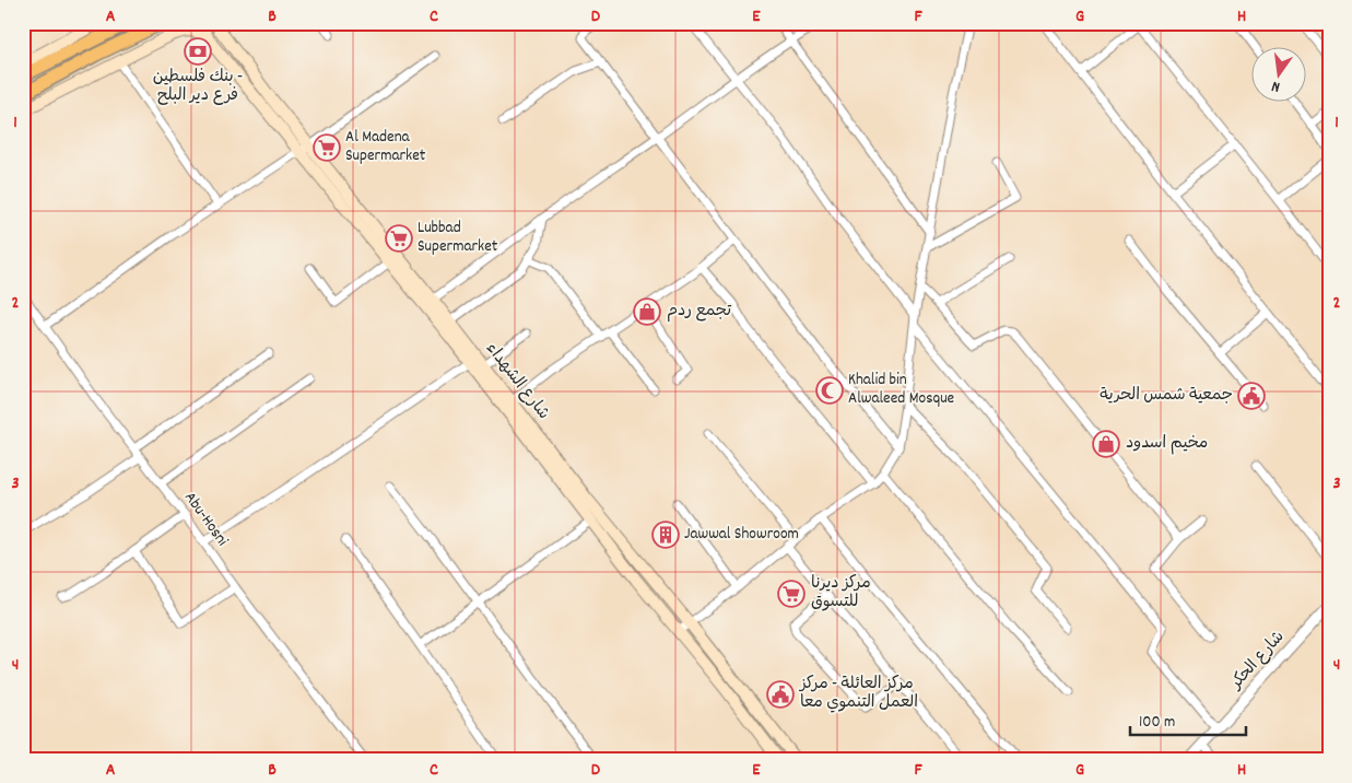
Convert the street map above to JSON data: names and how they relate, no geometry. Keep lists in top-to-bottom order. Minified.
{"streets":{"main road":["شارع الشهداء"],"street":["Abu-Hosni","شارع الحكر"]},"places":{"bank":["بنك فلسطين - فرع دير البلح"],"supermarket":["Al Madena Supermarket","Lubbad Supermarket","مركز ديرنا للتسوق"],"shop":["تجمع ردم","مخيم اسدود"],"mosque":["Khalid bin Alwaleed Mosque"],"public building":["جمعية شمس الحرية","مركز العائلة - مركز العمل التنموي معا"],"building":["Jawwal Showroom"]},"scale_bar":"100 m","north":"bottom","grid":{"columns":["A","B","C","D","E","F","G","H"],"rows":["1","2","3","4"]}}
